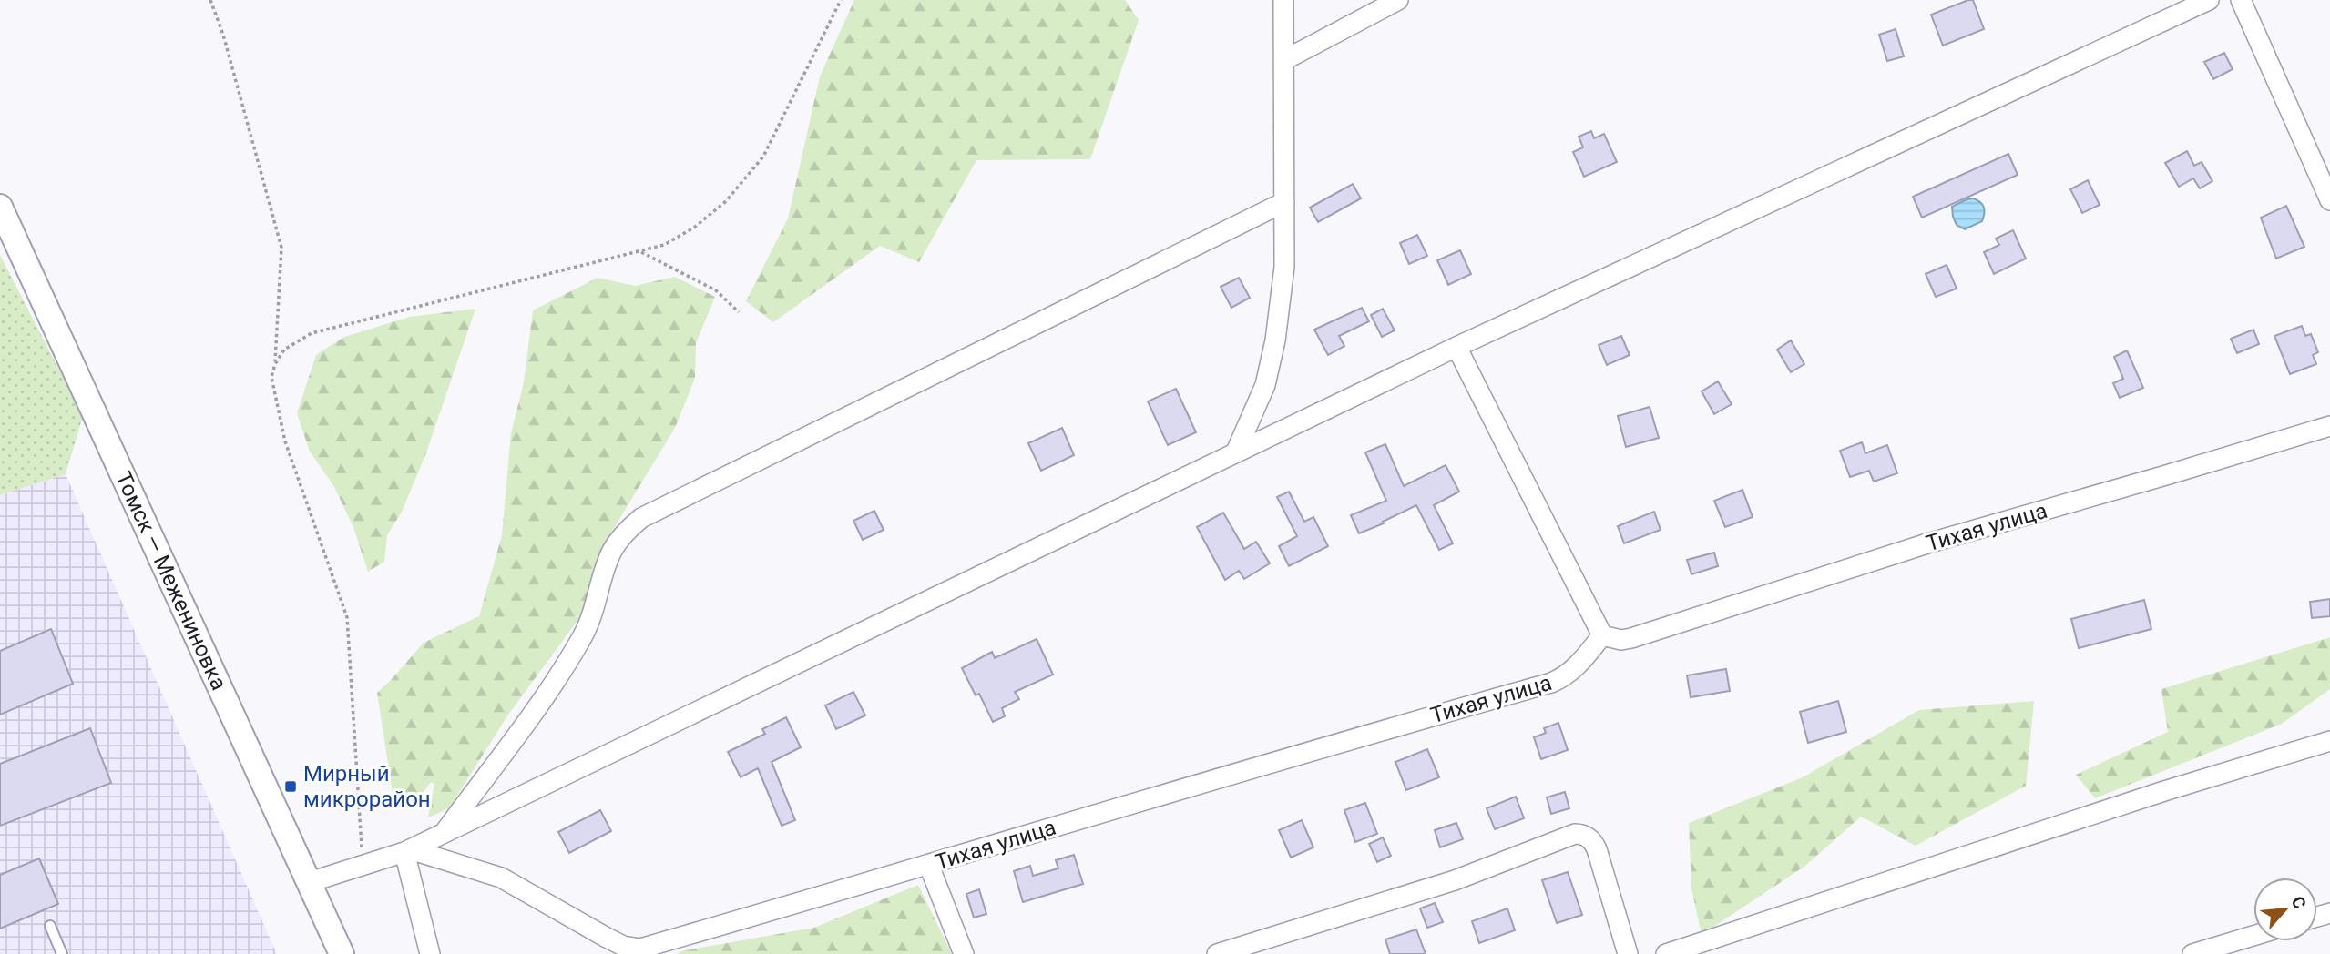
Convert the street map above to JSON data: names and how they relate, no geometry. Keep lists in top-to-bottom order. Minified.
{"streets":{"street":["Тихая улица","Томск — Межениновка"]},"places":{"transit":["Мирный микрорайон"]},"north":"top right"}
